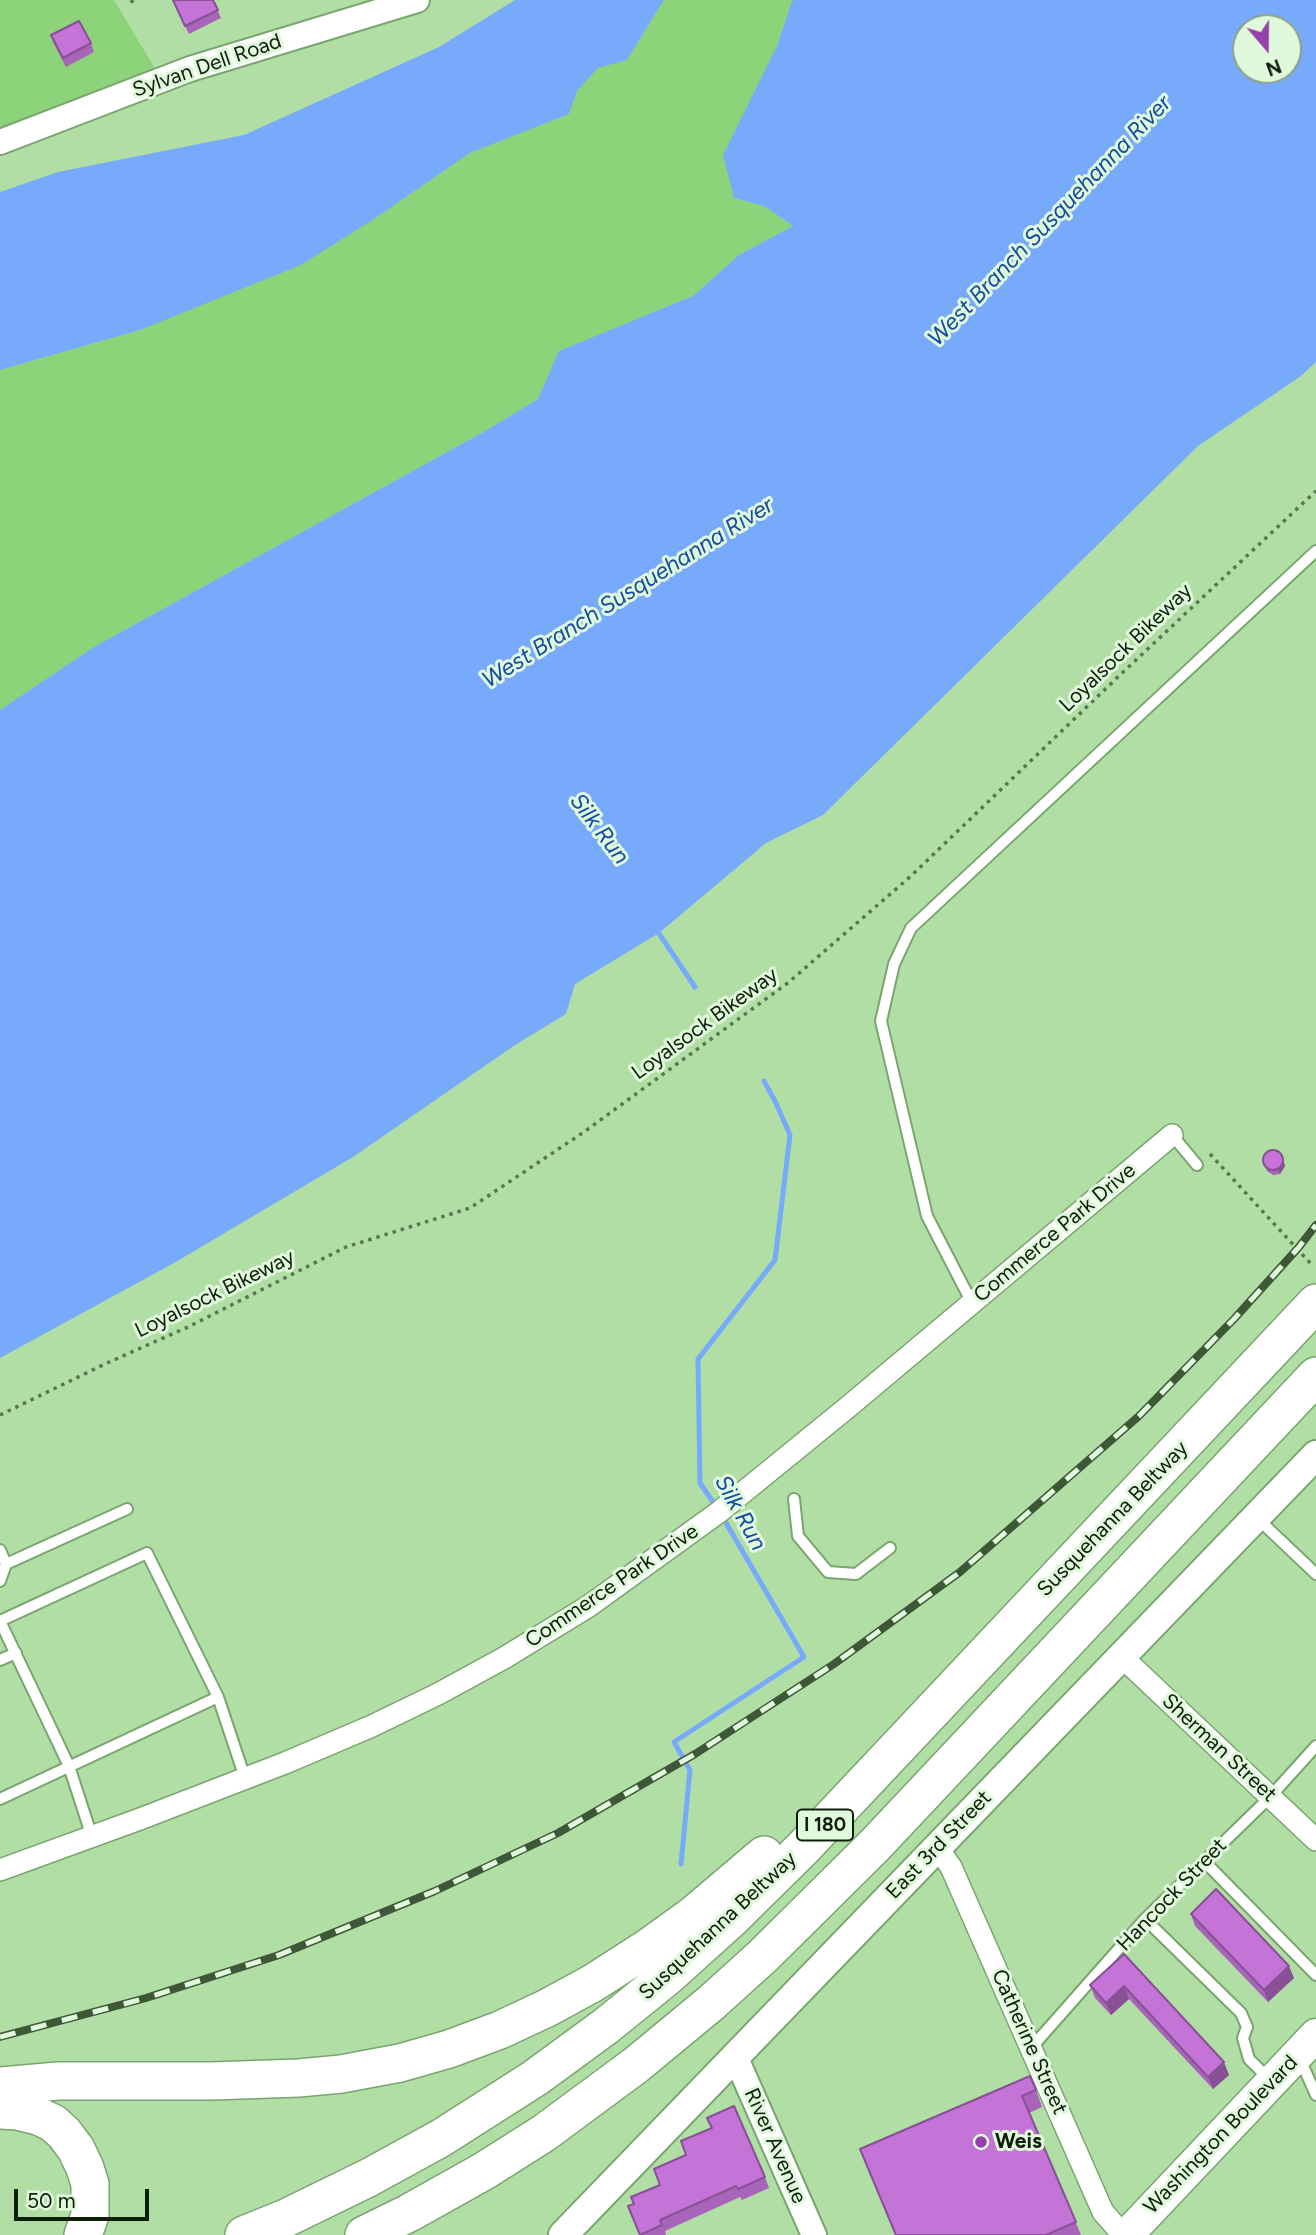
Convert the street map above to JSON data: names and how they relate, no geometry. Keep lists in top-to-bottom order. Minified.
{"streets":{"highway":["Susquehanna Beltway","I 180"],"main road":["East 3rd Street","Washington Boulevard"],"street":["Sylvan Dell Road","Commerce Park Drive","Sherman Street","Catherine Street","River Avenue"],"lane":["Hancock Street"],"path":["Loyalsock Bikeway"]},"crossings":[["Sherman Street","East 3rd Street"],["Sherman Street","Hancock Street"],["East 3rd Street","Catherine Street"],["East 3rd Street","River Avenue"],["Hancock Street","Catherine Street"],["Catherine Street","Washington Boulevard"]],"water":["West Branch Susquehanna River","Silk Run"],"places":["Weis"],"scale_bar":"50 m","north":"bottom"}
